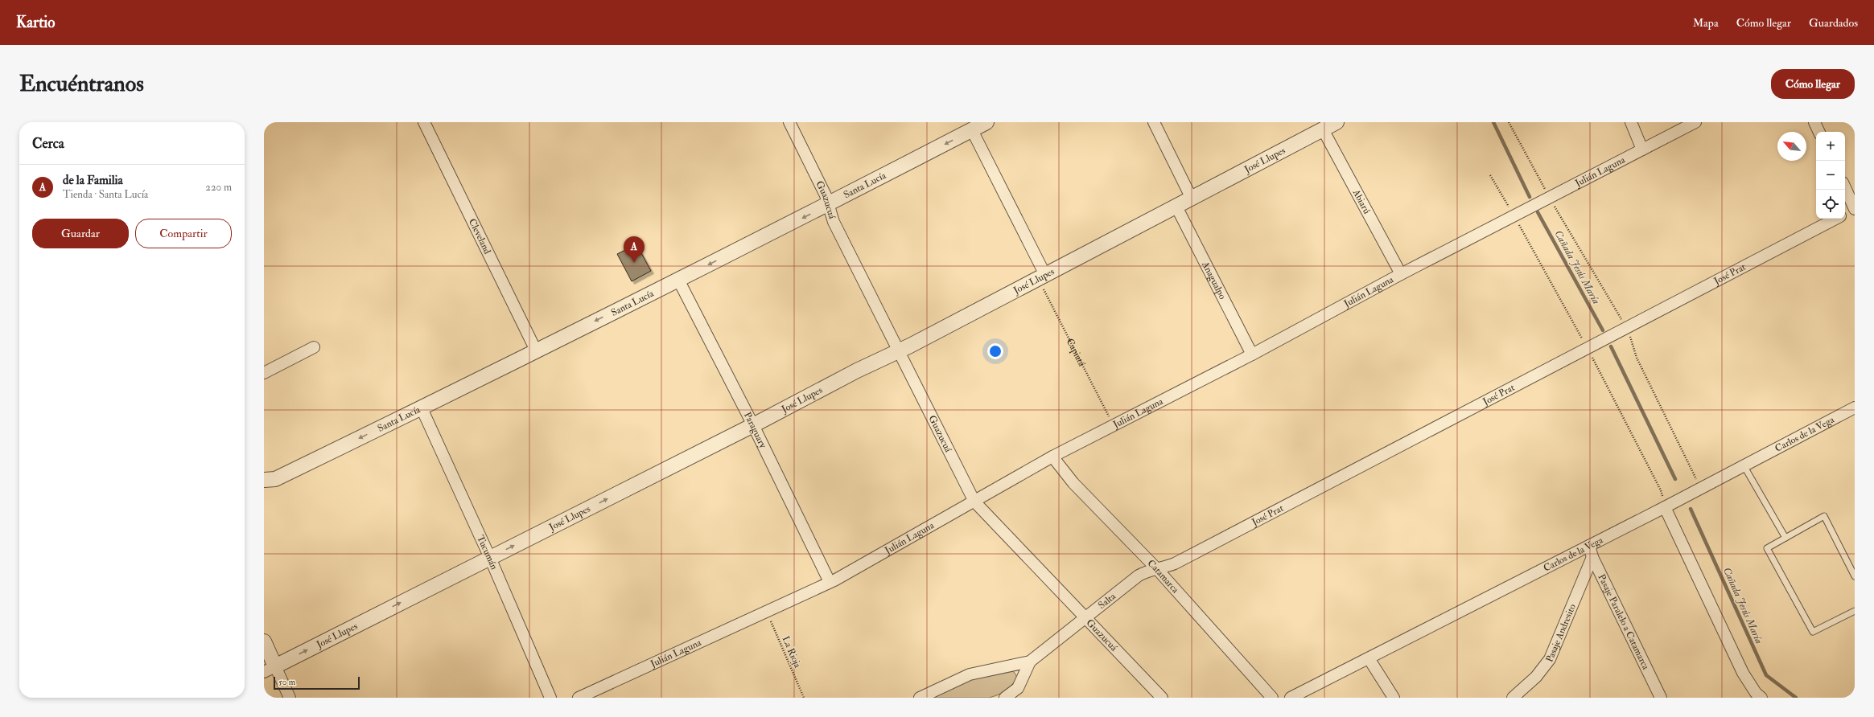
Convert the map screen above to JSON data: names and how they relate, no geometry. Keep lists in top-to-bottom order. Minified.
{"streets":{"street":["José Llupes","Julián Laguna","Santa Lucía","Guazucuá","Abiarú","Cleveland","José Prat","Anagualpo","Paraguary","Carlos de la Vega","Tucumán","Catamarca","Salta","Pasaje Paralelo a Catamarca","Pasaje Andresito"],"path":["Capiatá","La Rioja"]},"crossings":[["José Llupes","Guazucuá"],["José Llupes","Abiarú"],["José Llupes","Anagualpo"],["José Llupes","Capiatá"],["José Llupes","Paraguary"],["José Llupes","Tucumán"],["Julián Laguna","Guazucuá"],["Julián Laguna","Abiarú"],["Julián Laguna","Anagualpo"],["Julián Laguna","Capiatá"],["Julián Laguna","Paraguary"],["Julián Laguna","Catamarca"],["Julián Laguna","La Rioja"],["Santa Lucía","Guazucuá"],["Santa Lucía","Cleveland"],["Santa Lucía","Paraguary"],["Santa Lucía","Tucumán"],["Guazucuá","Salta"],["José Prat","Catamarca"],["José Prat","Salta"],["Carlos de la Vega","Pasaje Paralelo a Catamarca"],["Catamarca","Salta"],["Pasaje Paralelo a Catamarca","Pasaje Andresito"]],"one_way":["José Llupes","Santa Lucía"],"water":["Cañada Jesús María"],"scale_bar":"50 m","north":"top left","page":{"header":"Kartio","nav":["Mapa","Cómo llegar","Guardados"],"buttons":["Cómo llegar",["Guardar","Compartir"]],"title":"Encuéntranos","heading":"Cerca","map_buttons":["+","−"],"list":[{"mark":"A","name":"de la Familia","note":"Tienda · Santa Lucía","value":"220 m"}],"pins":"A","scale":"50 m"}}
